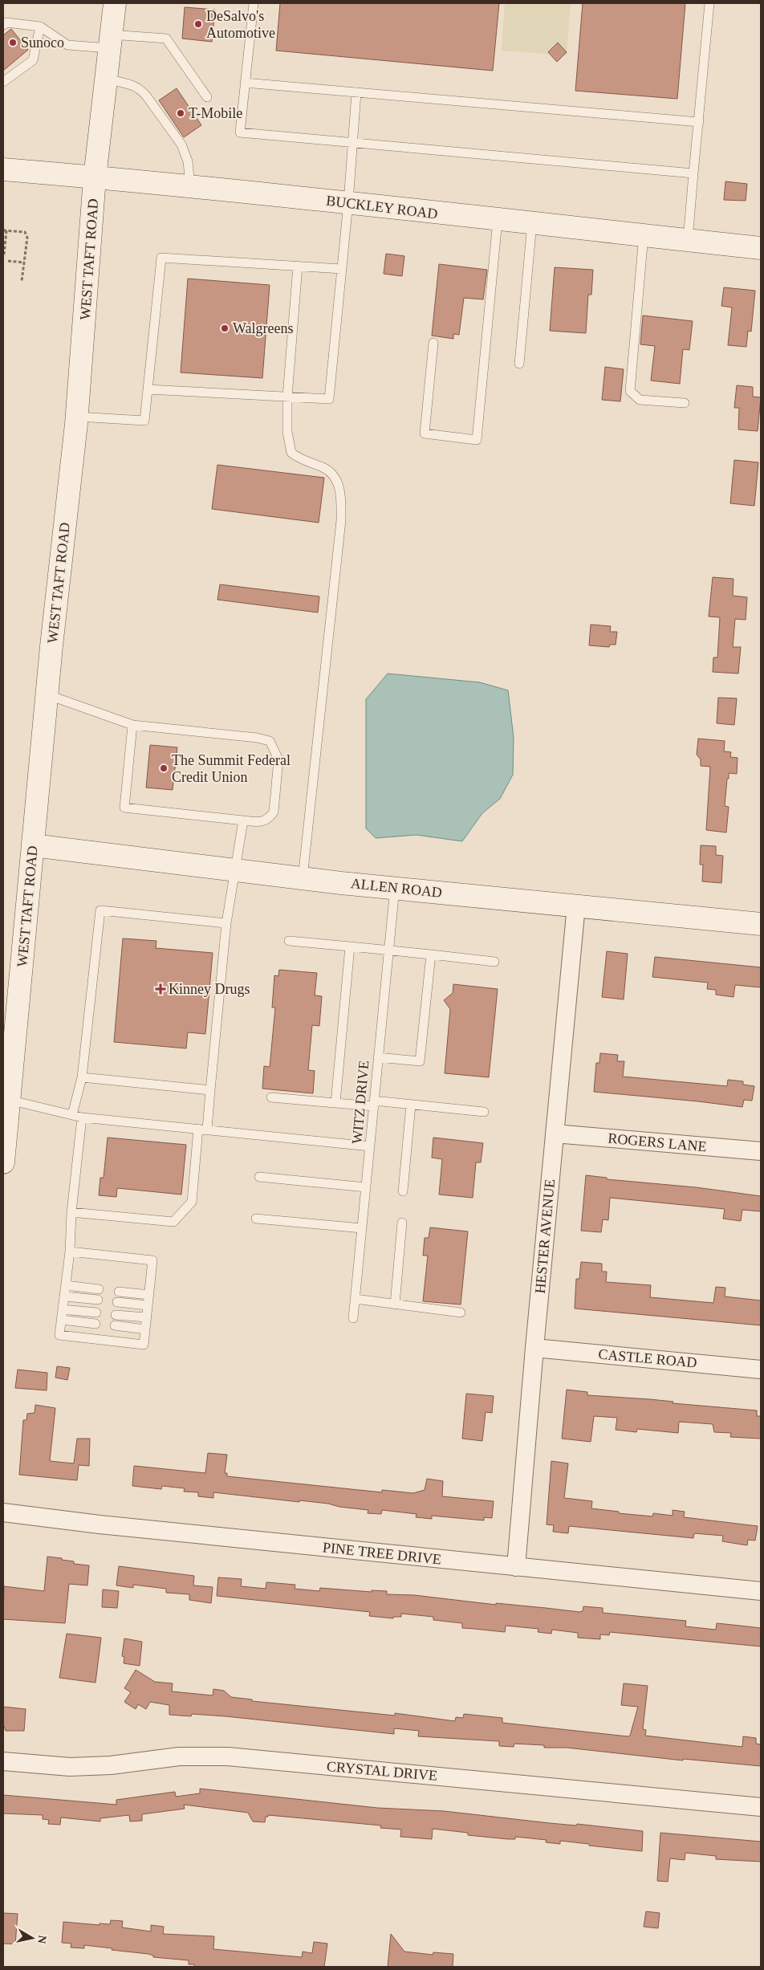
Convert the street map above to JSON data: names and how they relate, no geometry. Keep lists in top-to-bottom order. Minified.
{"streets":{"street":["BUCKLEY ROAD","WEST TAFT ROAD","ALLEN ROAD","ROGERS LANE","HESTER AVENUE","CASTLE ROAD","PINE TREE DRIVE","CRYSTAL DRIVE"],"lane":["WITZ DRIVE"]},"crossings":[["BUCKLEY ROAD","WEST TAFT ROAD"],["WEST TAFT ROAD","ALLEN ROAD"],["ALLEN ROAD","WITZ DRIVE"],["ALLEN ROAD","HESTER AVENUE"],["ROGERS LANE","HESTER AVENUE"],["HESTER AVENUE","CASTLE ROAD"],["HESTER AVENUE","PINE TREE DRIVE"]],"places":{"other":["DeSalvo's Automotive","Sunoco","T-Mobile","Walgreens","The Summit Federal Credit Union"],"health":["Kinney Drugs"]},"north":"right"}
